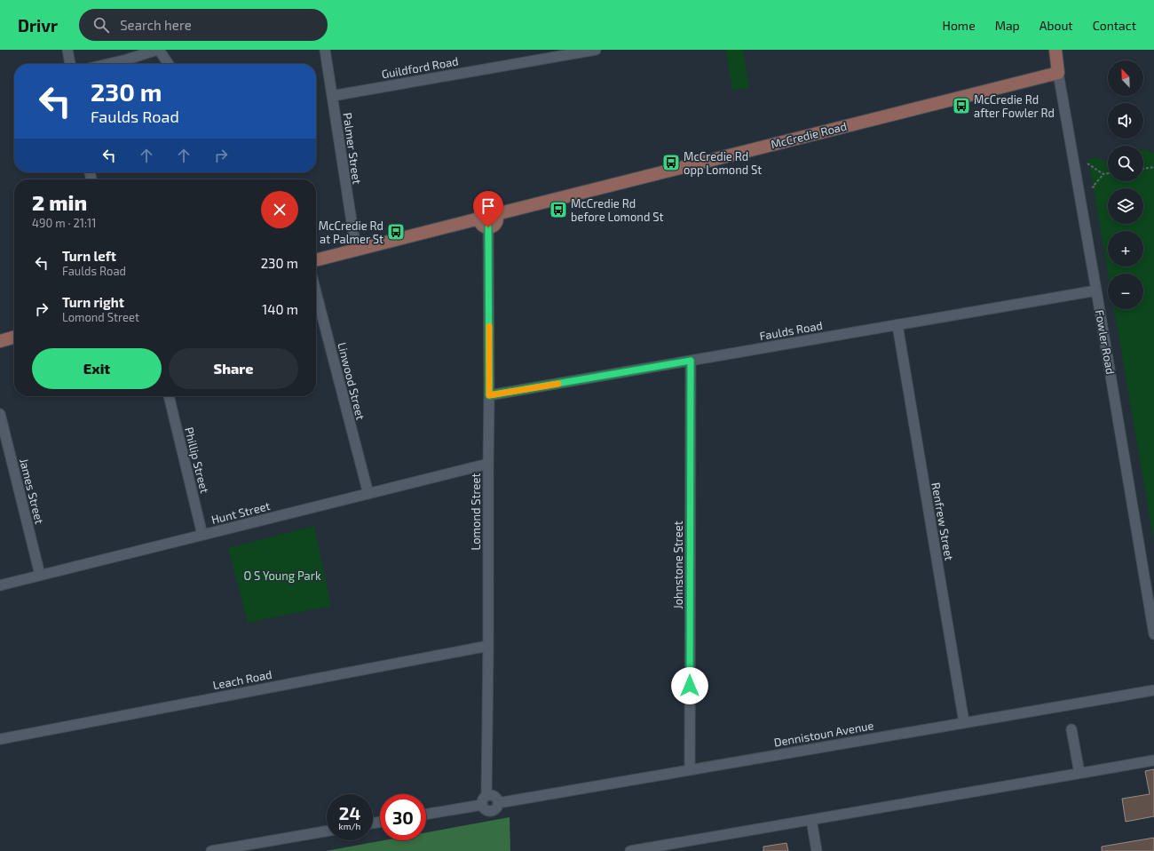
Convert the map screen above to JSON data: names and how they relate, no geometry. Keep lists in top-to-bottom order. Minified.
{"streets":{"main road":["McCredie Road","Fowler Road"],"street":["Guildford Road","Palmer Street","Faulds Road","Linwood Street","Phillip Street","James Street","Lomond Street","Hunt Street","Renfrew Street","Johnstone Street","Leach Road","Dennistoun Avenue"]},"crossings":[["Guildford Road","Palmer Street"],["McCredie Road","Fowler Road"],["McCredie Road","Lomond Street"],["Faulds Road","Fowler Road"],["Faulds Road","Lomond Street"],["Faulds Road","Renfrew Street"],["Faulds Road","Johnstone Street"],["Linwood Street","Hunt Street"],["Phillip Street","Hunt Street"],["James Street","Hunt Street"],["Lomond Street","Hunt Street"],["Lomond Street","Leach Road"],["Lomond Street","Dennistoun Avenue"],["Renfrew Street","Dennistoun Avenue"],["Johnstone Street","Dennistoun Avenue"]],"parks":["O S Young Park"],"places":{"bus stop":["McCredie Rd after Fowler Rd","McCredie Rd opp Lomond St","McCredie Rd before Lomond St","McCredie Rd at Palmer St"]},"north":"top left","page":{"header":"Drivr","search":"Search here","nav":["Home","Map","About","Contact"],"map_buttons":["+","−"],"turn":["230 m","Faulds Road"],"heading":["2 min","490 m · 21:11"],"list":[{"name":"Turn left","note":"Faulds Road","value":"230 m"},{"name":"Turn right","note":"Lomond Street","value":"140 m"}],"buttons":["Exit","Share"],"speed":"24 km/h","limit":"30"}}
